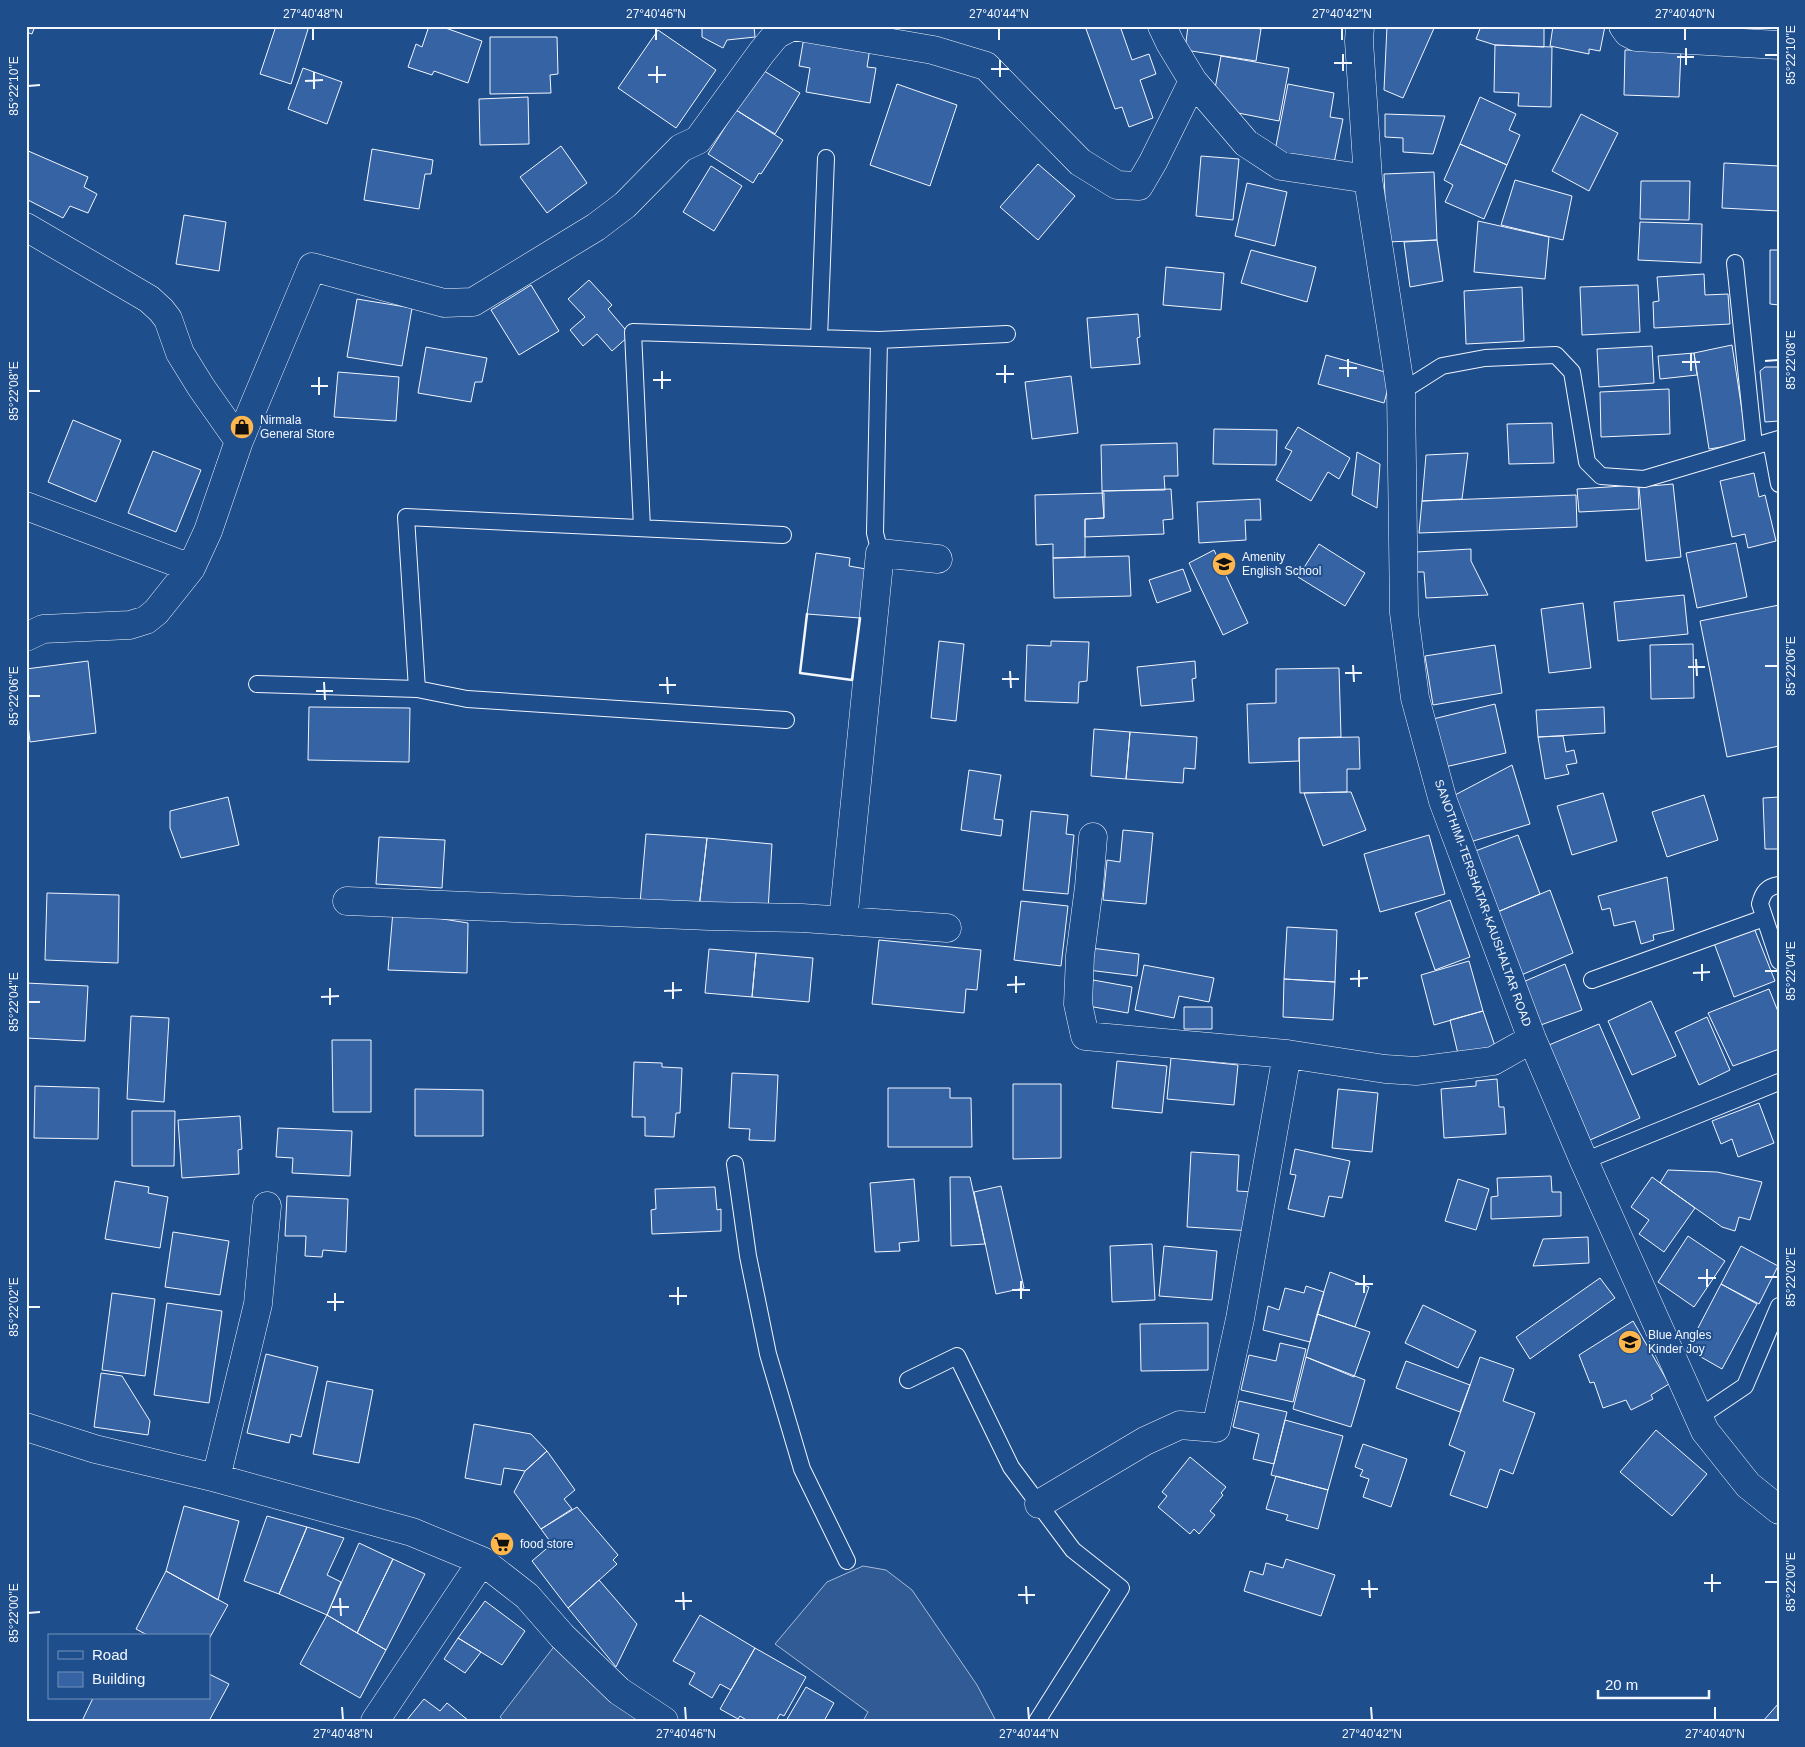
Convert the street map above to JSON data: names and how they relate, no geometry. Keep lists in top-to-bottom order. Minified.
{"streets":{"street":["SANOTHIMI-TERSHATAR-KAUSHALTAR ROAD"]},"places":{"shop":["Nirmala General Store"],"school or university":["Amenity English School","Blue Angles Kinder Joy"],"supermarket":["food store"]},"legend":["Road","Building"],"scale_bar":"20 m","coordinates":["27°40'48\"N","27°40'46\"N","27°40'44\"N","27°40'42\"N","27°40'40\"N","85°22'10\"E","85°22'08\"E","85°22'06\"E","85°22'04\"E","85°22'02\"E","85°22'00\"E"]}
